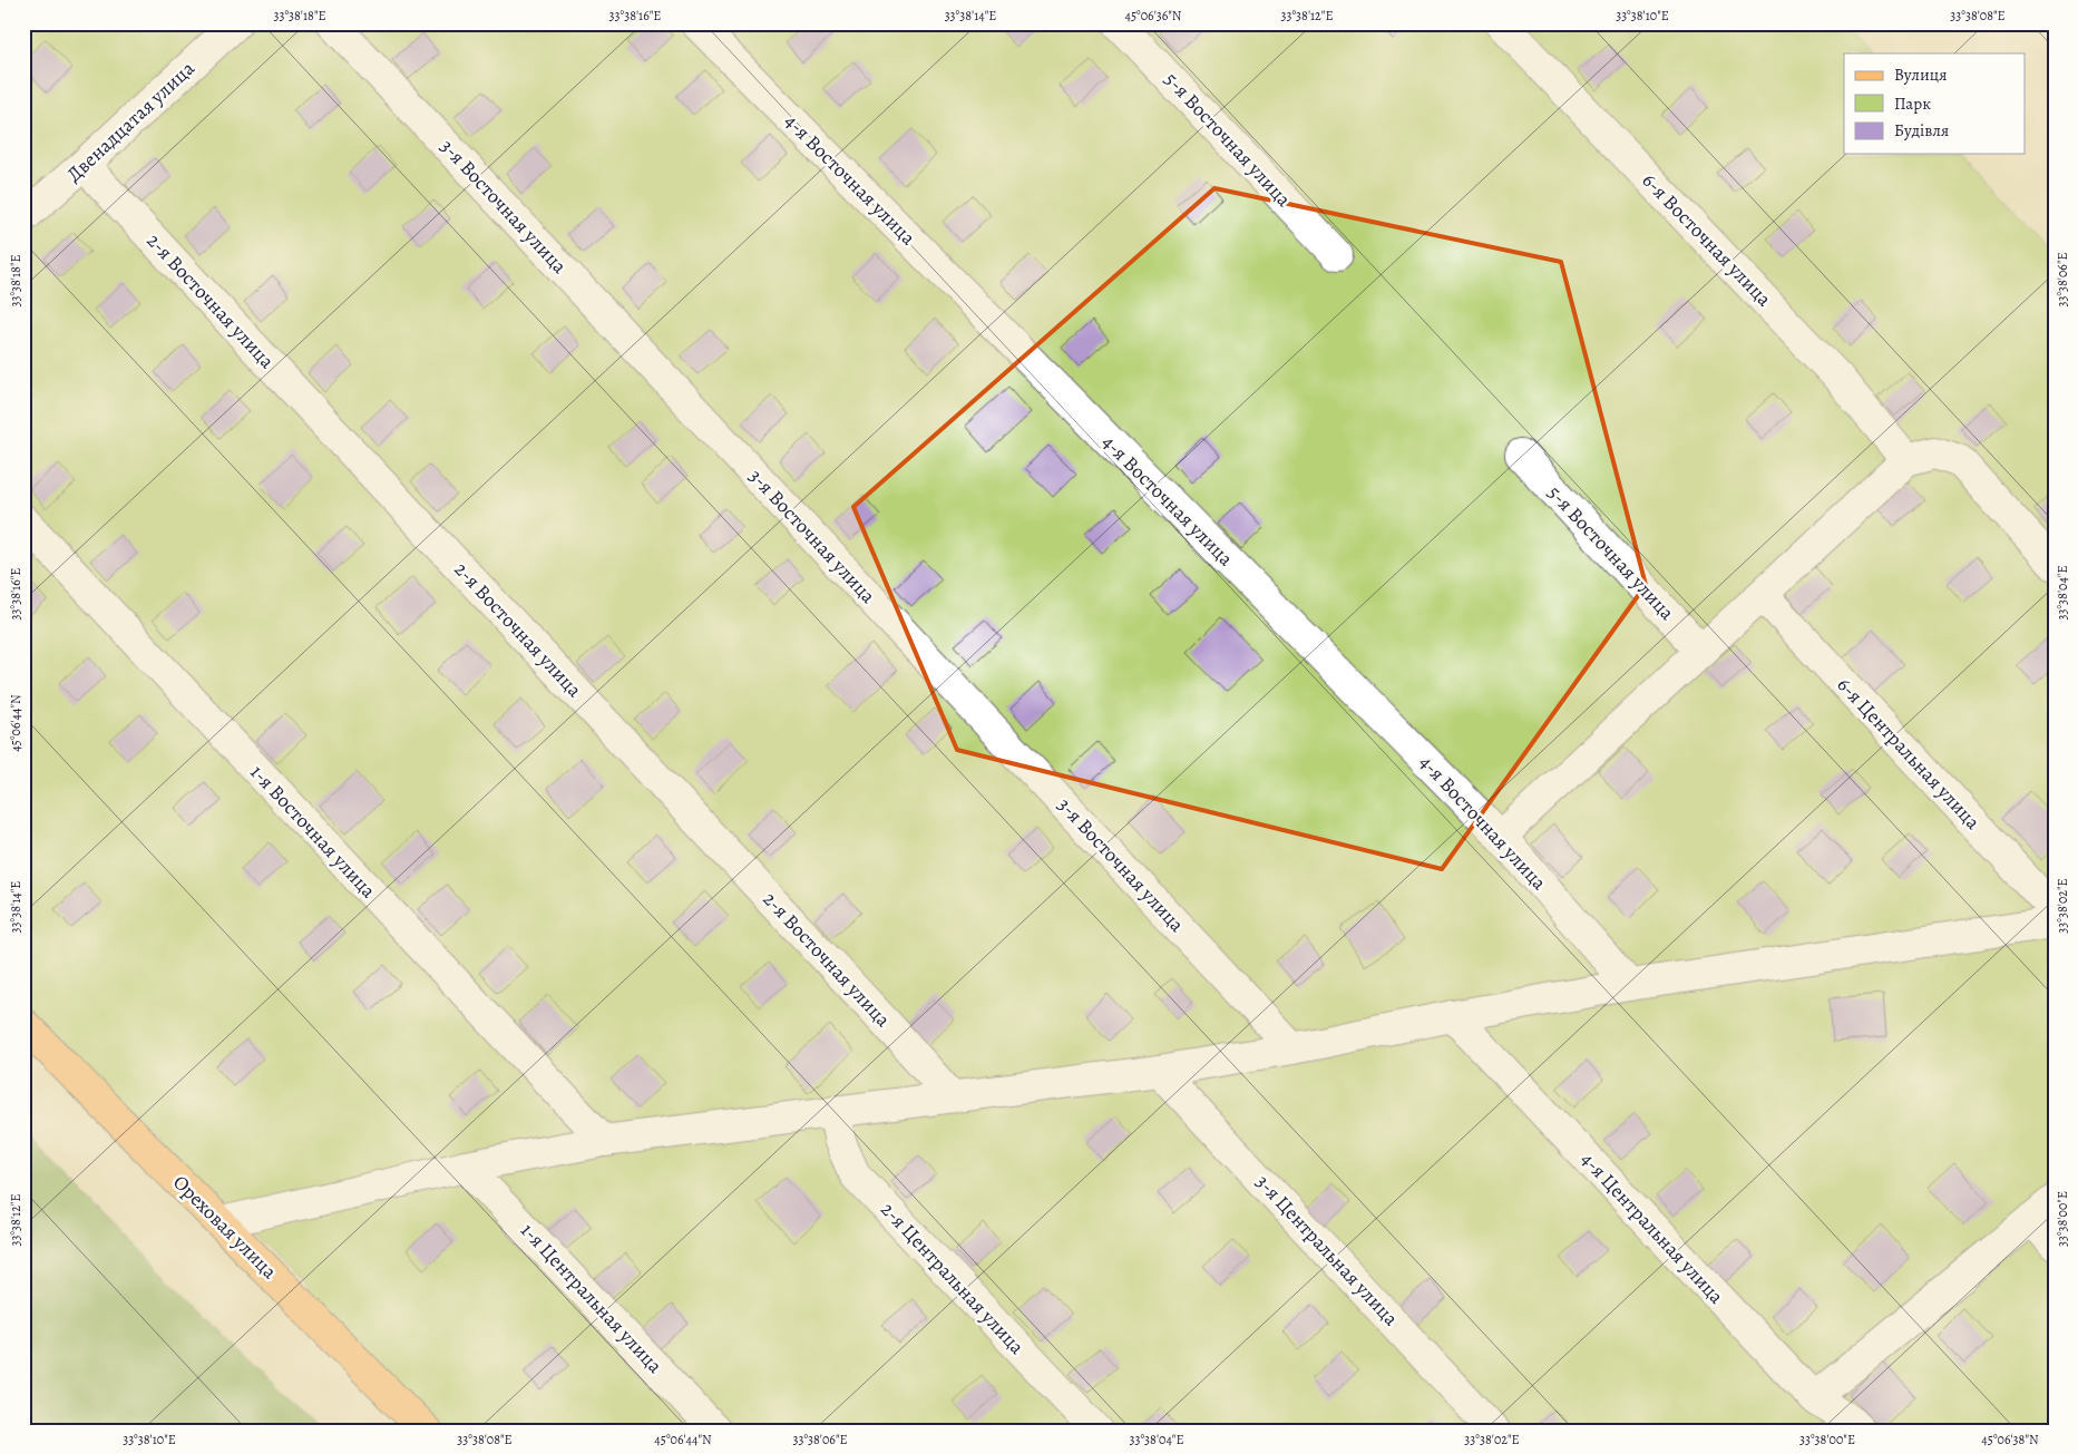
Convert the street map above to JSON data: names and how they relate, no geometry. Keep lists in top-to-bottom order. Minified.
{"streets":{"main road":["Ореховая улица"],"street":["Двенадцатая улица","5-я Восточная улица","4-я Восточная улица","3-я Восточная улица","6-я Восточная улица","2-я Восточная улица","6-я Центральная улица","1-я Восточная улица","4-я Центральная улица","3-я Центральная улица","2-я Центральная улица","1-я Центральная улица"]},"crossings":[["Двенадцатая улица","2-я Восточная улица"]],"legend":["Вулиця","Парк","Будівля"],"coordinates":["33°38'18\"E","33°38'16\"E","33°38'14\"E","45°06'36\"N","33°38'12\"E","33°38'10\"E","33°38'08\"E","33°38'06\"E","33°38'04\"E","45°06'44\"N","33°38'02\"E","33°38'00\"E","45°06'38\"N"]}
